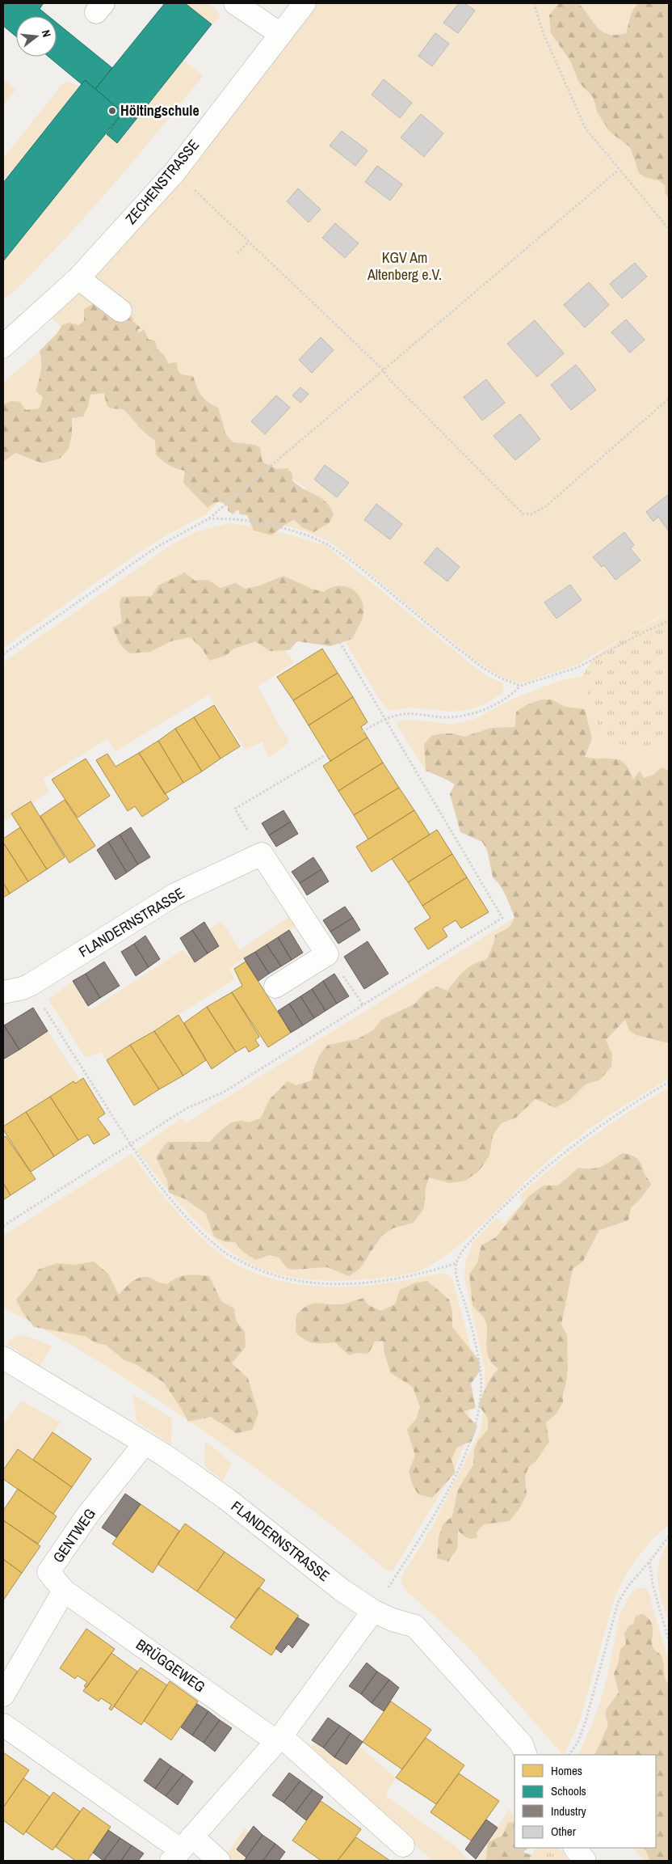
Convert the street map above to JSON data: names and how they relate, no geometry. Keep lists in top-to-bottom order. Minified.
{"streets":{"street":["ZECHENSTRASSE","FLANDERNSTRASSE","GENTWEG","BRÜGGEWEG"]},"crossings":[["FLANDERNSTRASSE","GENTWEG"],["GENTWEG","BRÜGGEWEG"]],"parks":["KGV Am Altenberg e.V."],"places":["Höltingschule"],"legend":["Homes","Schools","Industry","Other"],"north":"right"}
